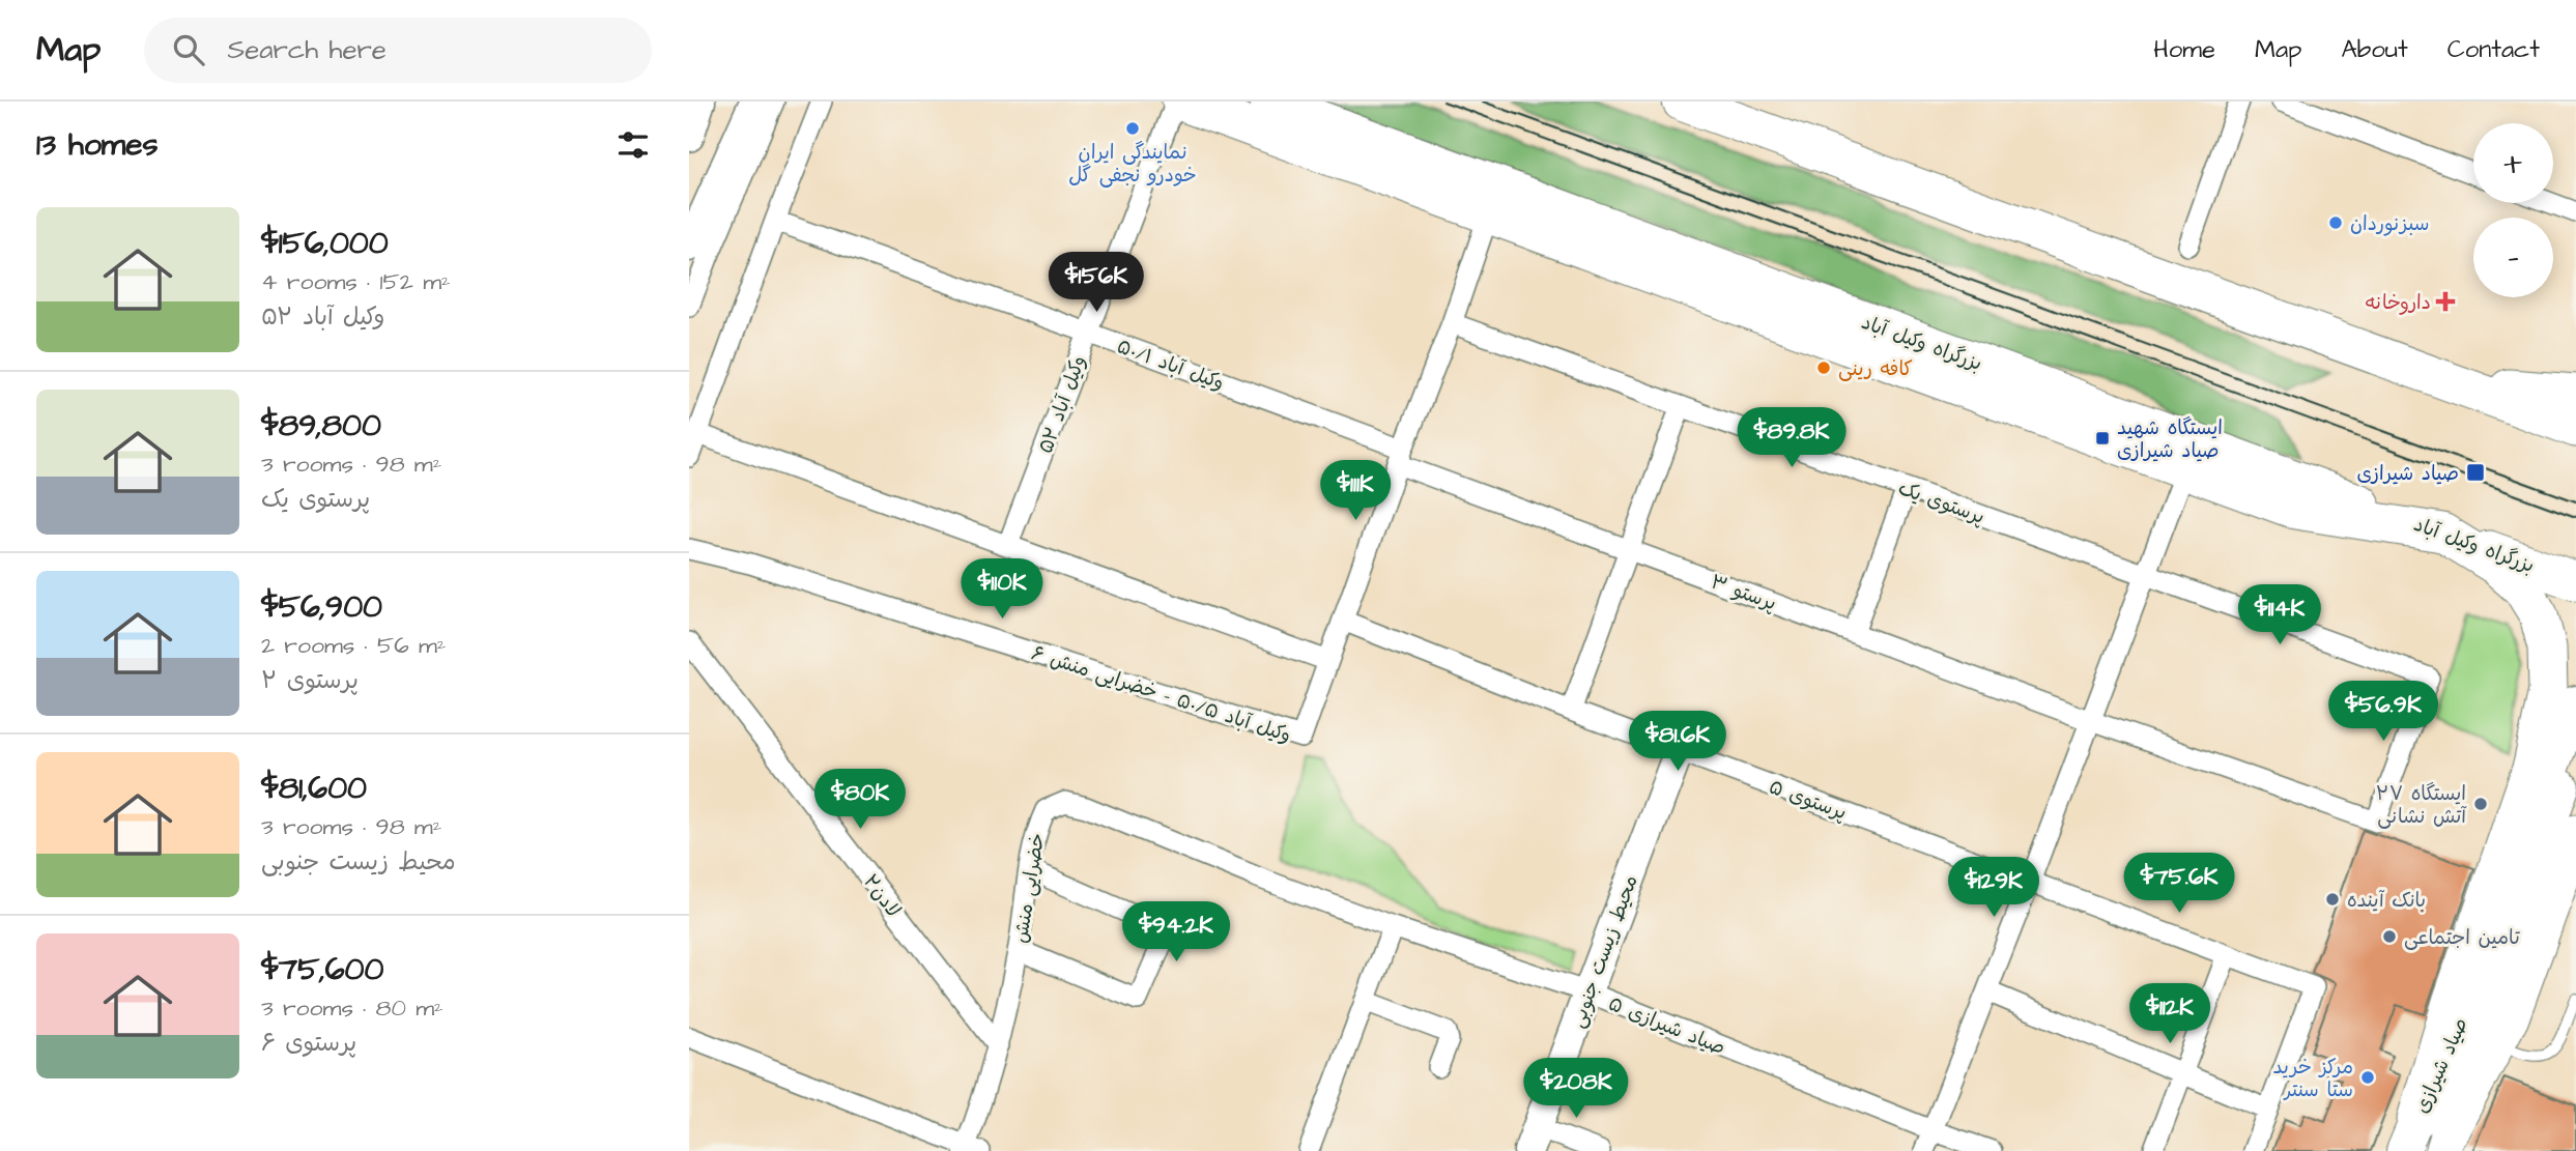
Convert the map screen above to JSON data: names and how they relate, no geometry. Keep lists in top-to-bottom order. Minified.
{"streets":{"highway":["بزرگراه وکیل آباد"],"main road":["صیاد شیرازی"],"street":["وکیل آباد ۵۰/۱","۵۲ وکیل آباد","پرستوی یک","پرستو ۳","وکیل آباد ۵۰/۵ - خضرایی منش ۶","پرستوی ۵","خضرایی منش","لادن۲","محیط زیست جنوبی","صیاد شیرازی ۵"]},"crossings":[["وکیل آباد ۵۰/۱","۵۲ وکیل آباد"],["وکیل آباد ۵۰/۱","پرستو ۳"],["پرستوی یک","پرستو ۳"],["پرستوی ۵","محیط زیست جنوبی"],["خضرایی منش","لادن۲"],["خضرایی منش","صیاد شیرازی ۵"],["محیط زیست جنوبی","صیاد شیرازی ۵"]],"places":{"other":["نمایندگی ایران خودرو نجفی گل","سبزنوردان","کافه رینی","ایستگاه ۲۷ آتش نشانی","بانک آینده","تامین اجتماعی","مرکز خرید ستا سنتر"],"health":["داروخانه"],"transit":["ایستگاه شهید صیاد شیرازی","صیاد شیرازی"]},"page":{"header":"Map","search":"Search here","nav":["Home","Map","About","Contact"],"heading":"13 homes","map_buttons":["+","−"],"list":[{"name":"$156,000","note":"4 rooms · 152 m² · ۵۲ وکیل آباد"},{"name":"$89,800","note":"3 rooms · 98 m² · پرستوی یک"},{"name":"$56,900","note":"2 rooms · 56 m² · پرستوی ۲"},{"name":"$81,600","note":"3 rooms · 98 m² · محیط زیست جنوبی"},{"name":"$75,600","note":"3 rooms · 80 m² · پرستوی ۶"}],"price":["$156K","$89.8K","$111K","$110K","$114K","$56.9K","$81.6K","$80K","$75.6K","$129K","$94.2K","$112K","$208K"]}}
